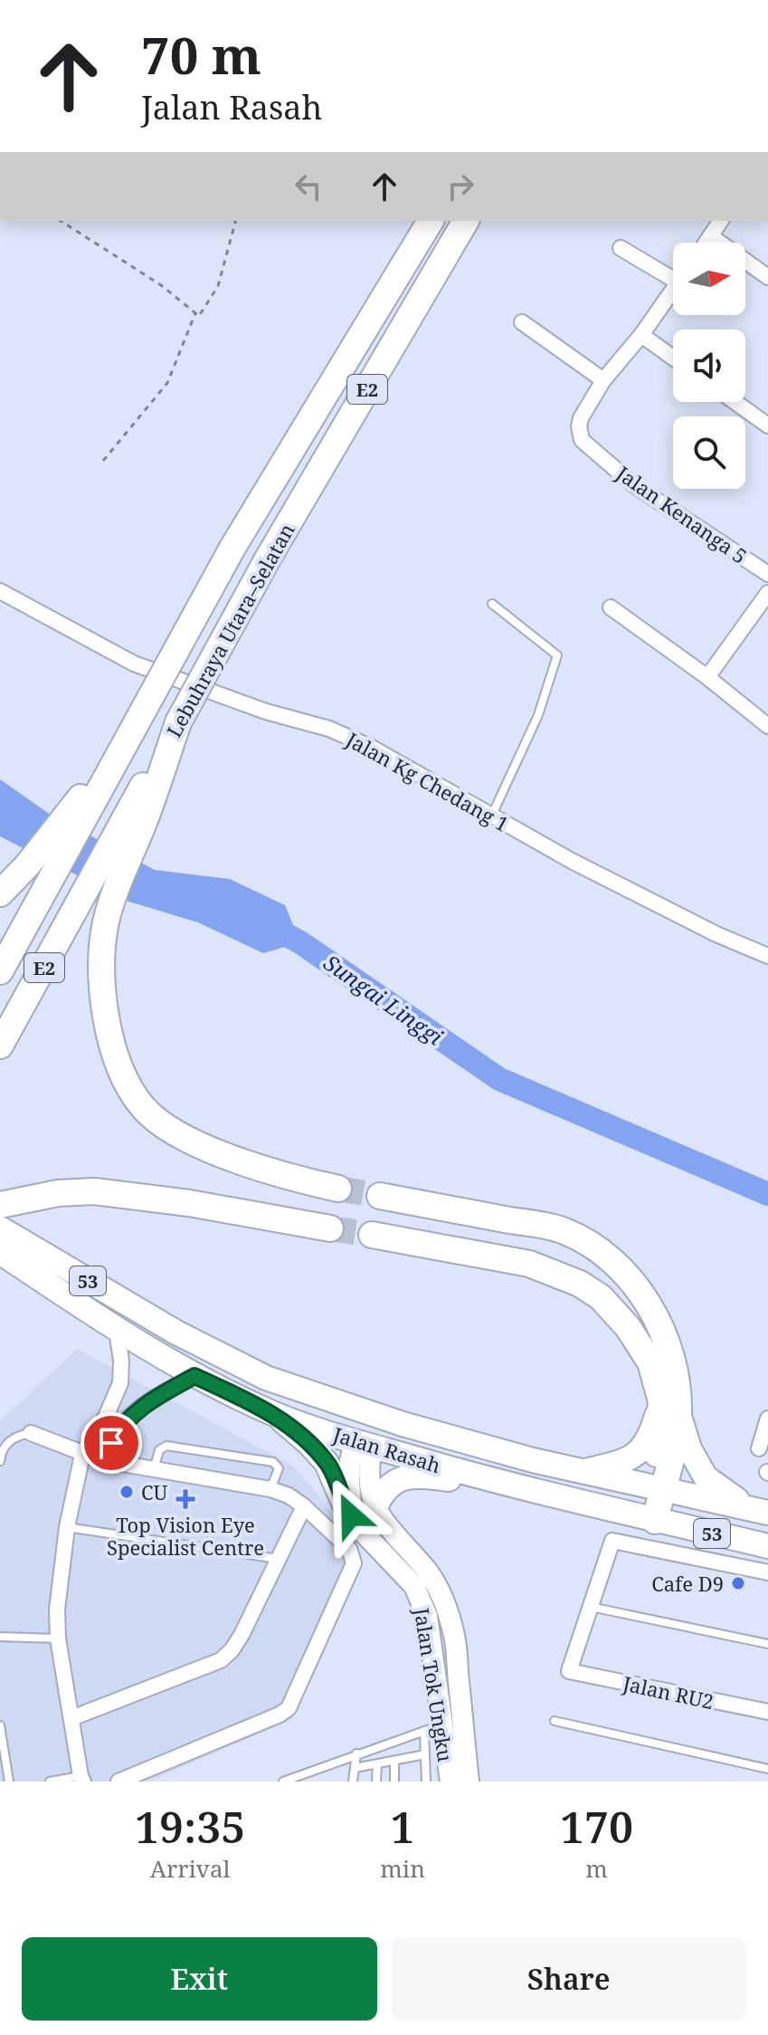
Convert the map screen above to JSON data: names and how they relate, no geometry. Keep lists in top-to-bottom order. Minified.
{"streets":{"highway":["E2","Lebuhraya Utara–Selatan","53","Jalan Rasah"],"main road":["Jalan Tok Ungku"],"street":["Jalan Kenanga 5","Jalan Kg Chedang 1","Jalan RU2"]},"crossings":[["Jalan Rasah","Jalan Tok Ungku"]],"water":["Sungai Linggi"],"places":{"other":["CU","Cafe D9"],"health":["Top Vision Eye Specialist Centre"]},"north":"right","page":{"turn":["70 m","Jalan Rasah"],"eta":["19:35","Arrival","1","min","170","m"],"buttons":["Exit","Share"]}}
